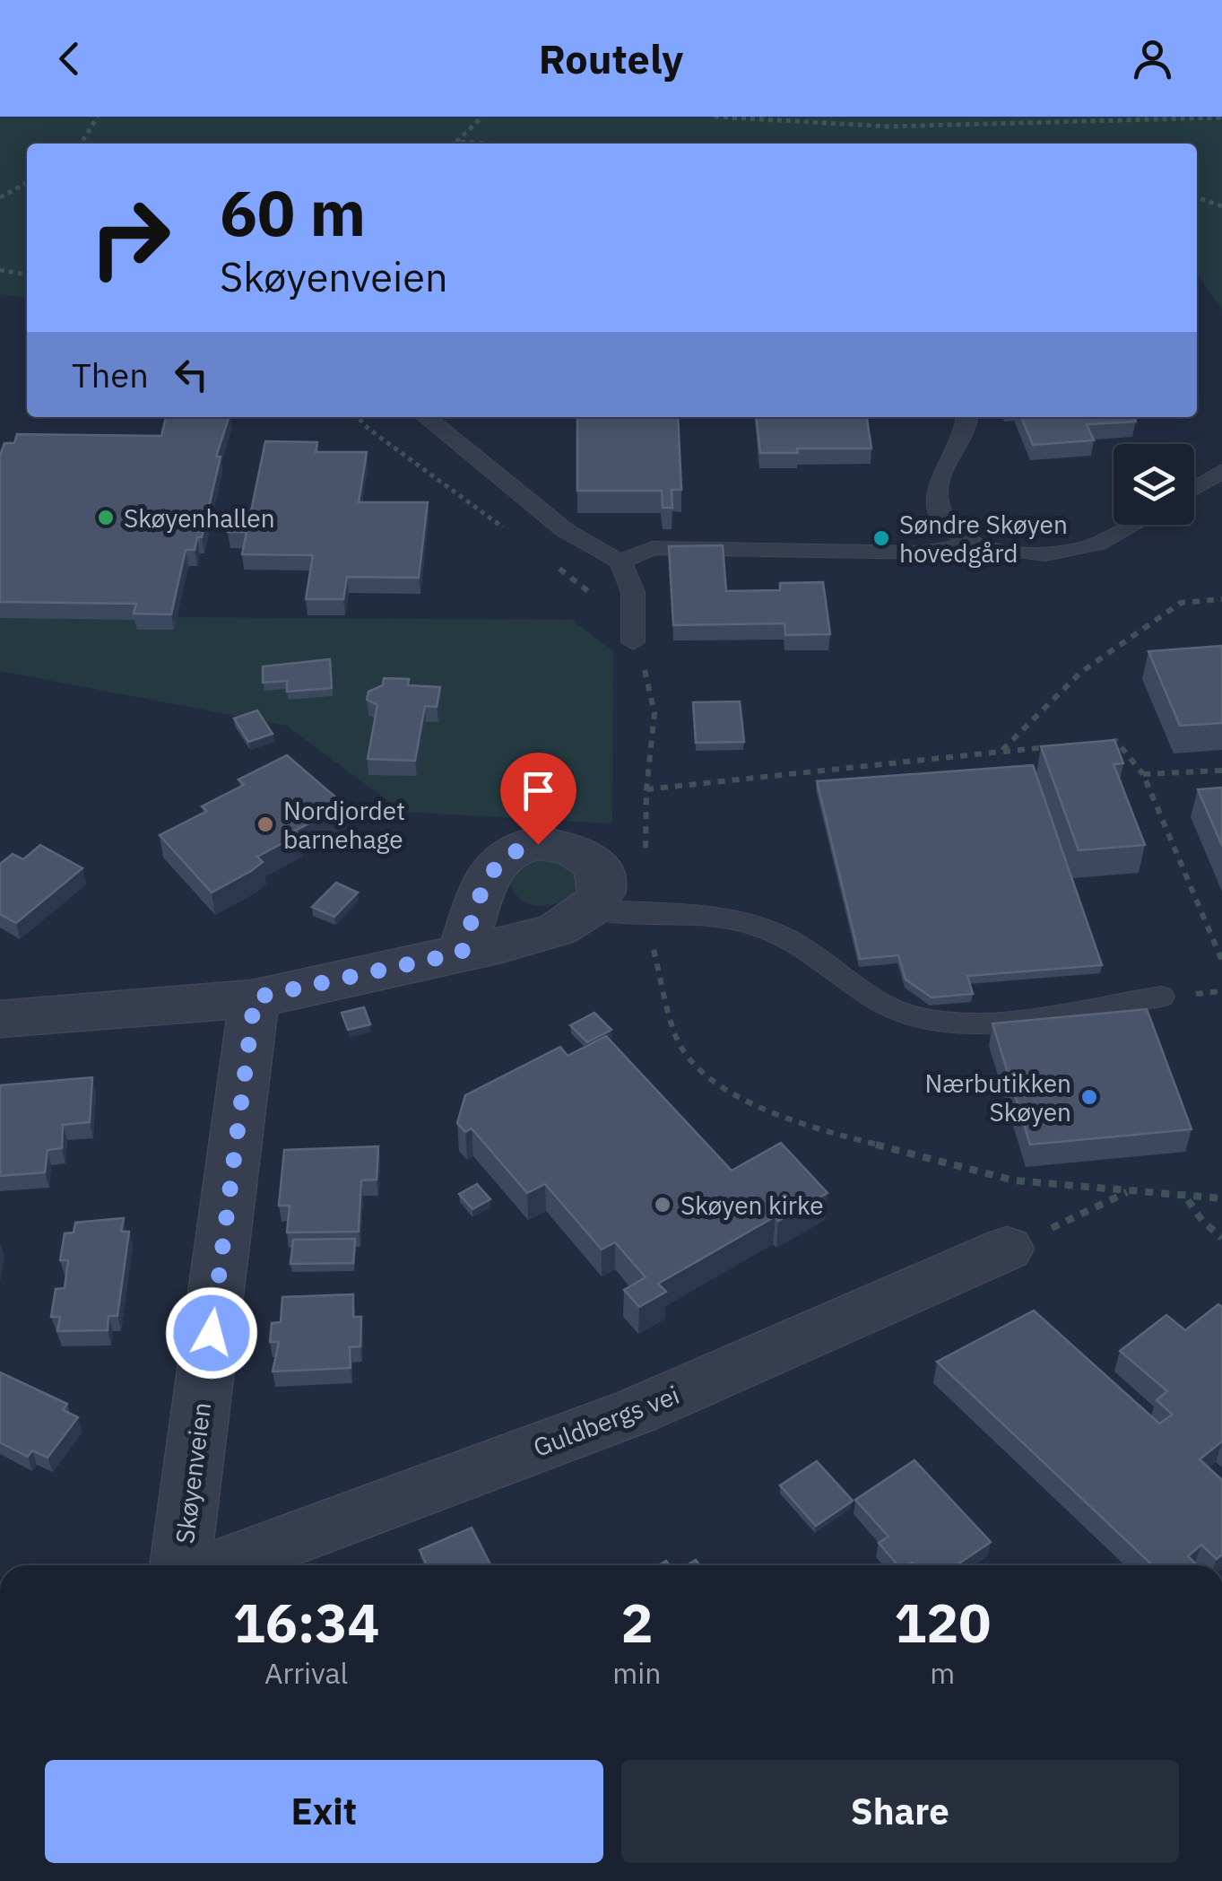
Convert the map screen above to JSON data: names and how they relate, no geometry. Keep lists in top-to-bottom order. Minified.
{"streets":{"street":["Guldbergs vei","Skøyenveien"]},"places":["Skøyenhallen","Søndre Skøyen hovedgård","Nordjordet barnehage","Nærbutikken Skøyen","Skøyen kirke"],"page":{"header":"Routely","turn":["60 m","Skøyenveien"],"then":"Then","eta":["16:34","Arrival","2","min","120","m"],"buttons":["Exit","Share"]}}
